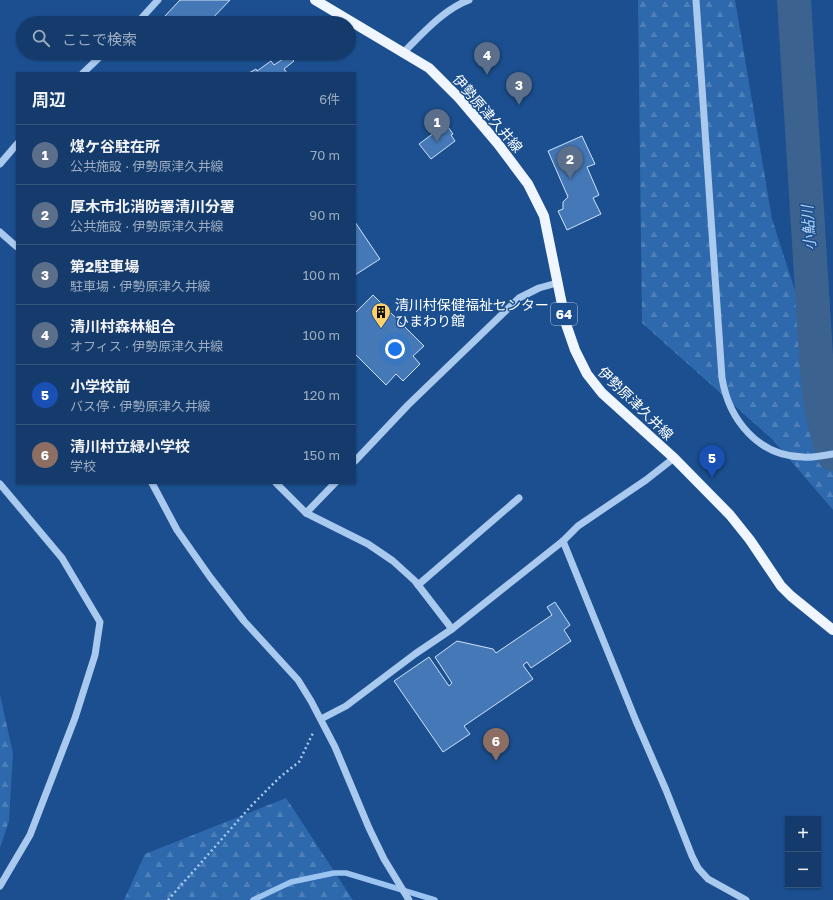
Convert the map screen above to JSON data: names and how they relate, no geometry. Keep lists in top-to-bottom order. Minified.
{"streets":{"main road":["伊勢原津久井線","64"]},"water":["小鮎川"],"places":{"building":["清川村保健福祉センター ひまわり館"]},"page":{"search":"ここで検索","pins":["4","3","1","2","5","6"],"heading":["周辺","6件"],"list":[{"mark":"1","name":"煤ケ谷駐在所","note":"公共施設 · 伊勢原津久井線","value":"70 m"},{"mark":"2","name":"厚木市北消防署清川分署","note":"公共施設 · 伊勢原津久井線","value":"90 m"},{"mark":"3","name":"第2駐車場","note":"駐車場 · 伊勢原津久井線","value":"100 m"},{"mark":"4","name":"清川村森林組合","note":"オフィス · 伊勢原津久井線","value":"100 m"},{"mark":"5","name":"小学校前","note":"バス停 · 伊勢原津久井線","value":"120 m"},{"mark":"6","name":"清川村立緑小学校","note":"学校","value":"150 m"}],"map_buttons":["+","−"]}}
